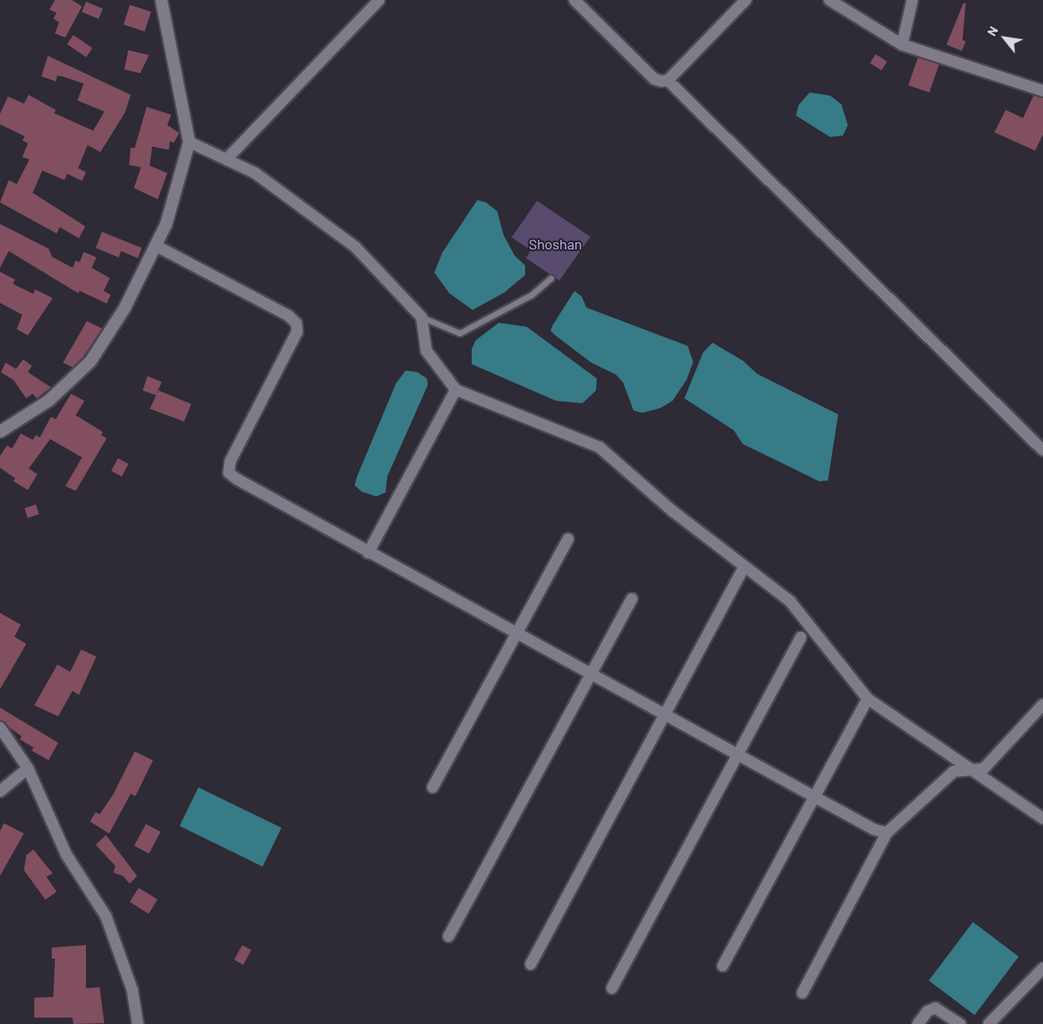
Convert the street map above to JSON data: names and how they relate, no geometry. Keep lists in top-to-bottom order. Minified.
{"parks":["Shoshan"],"north":"top left"}
